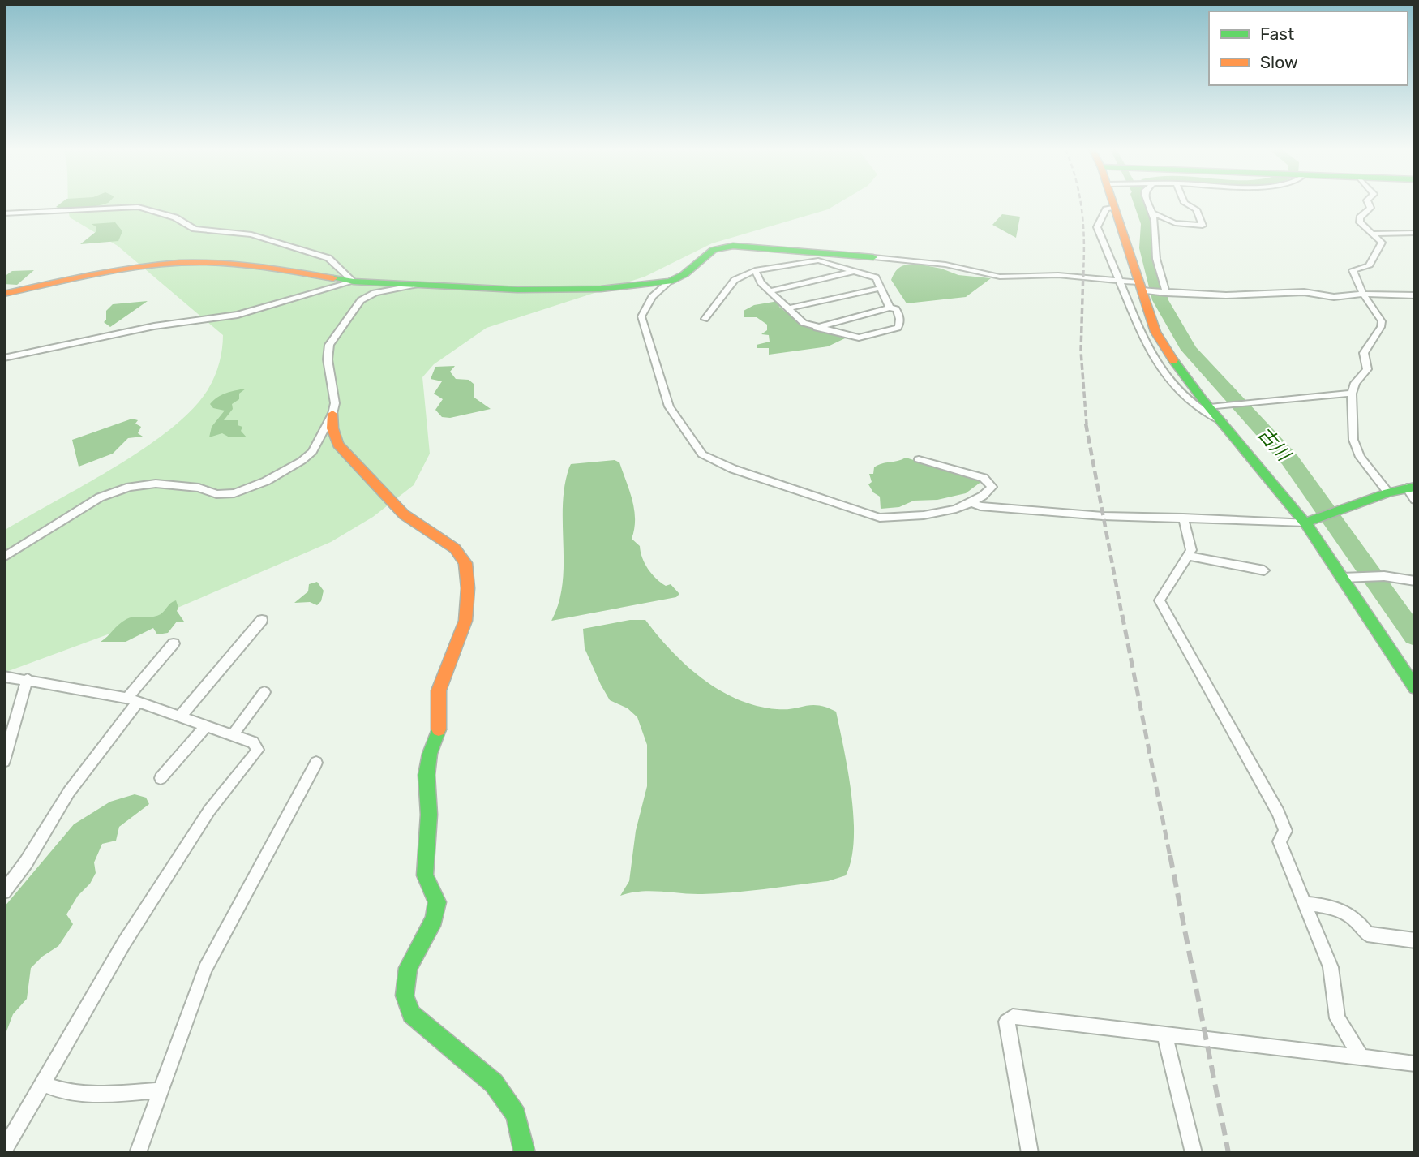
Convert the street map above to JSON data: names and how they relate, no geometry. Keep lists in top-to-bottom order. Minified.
{"water":["古川"],"legend":["Fast","Slow"]}
